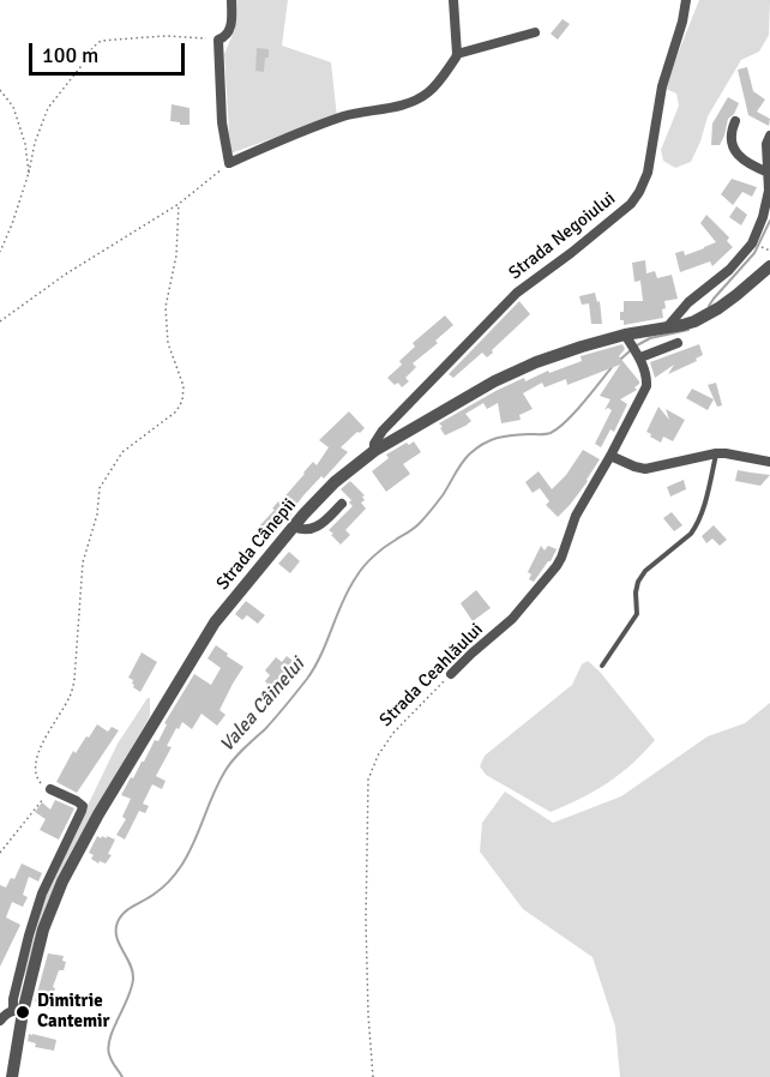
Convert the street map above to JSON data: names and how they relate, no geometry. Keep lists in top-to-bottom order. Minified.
{"streets":{"street":["Strada Negoiului","Strada Cânepii","Strada Ceahlăului"]},"crossings":[["Strada Negoiului","Strada Cânepii"],["Strada Cânepii","Strada Ceahlăului"]],"water":["Valea Câinelui"],"places":["Dimitrie Cantemir"],"scale_bar":"100 m"}
